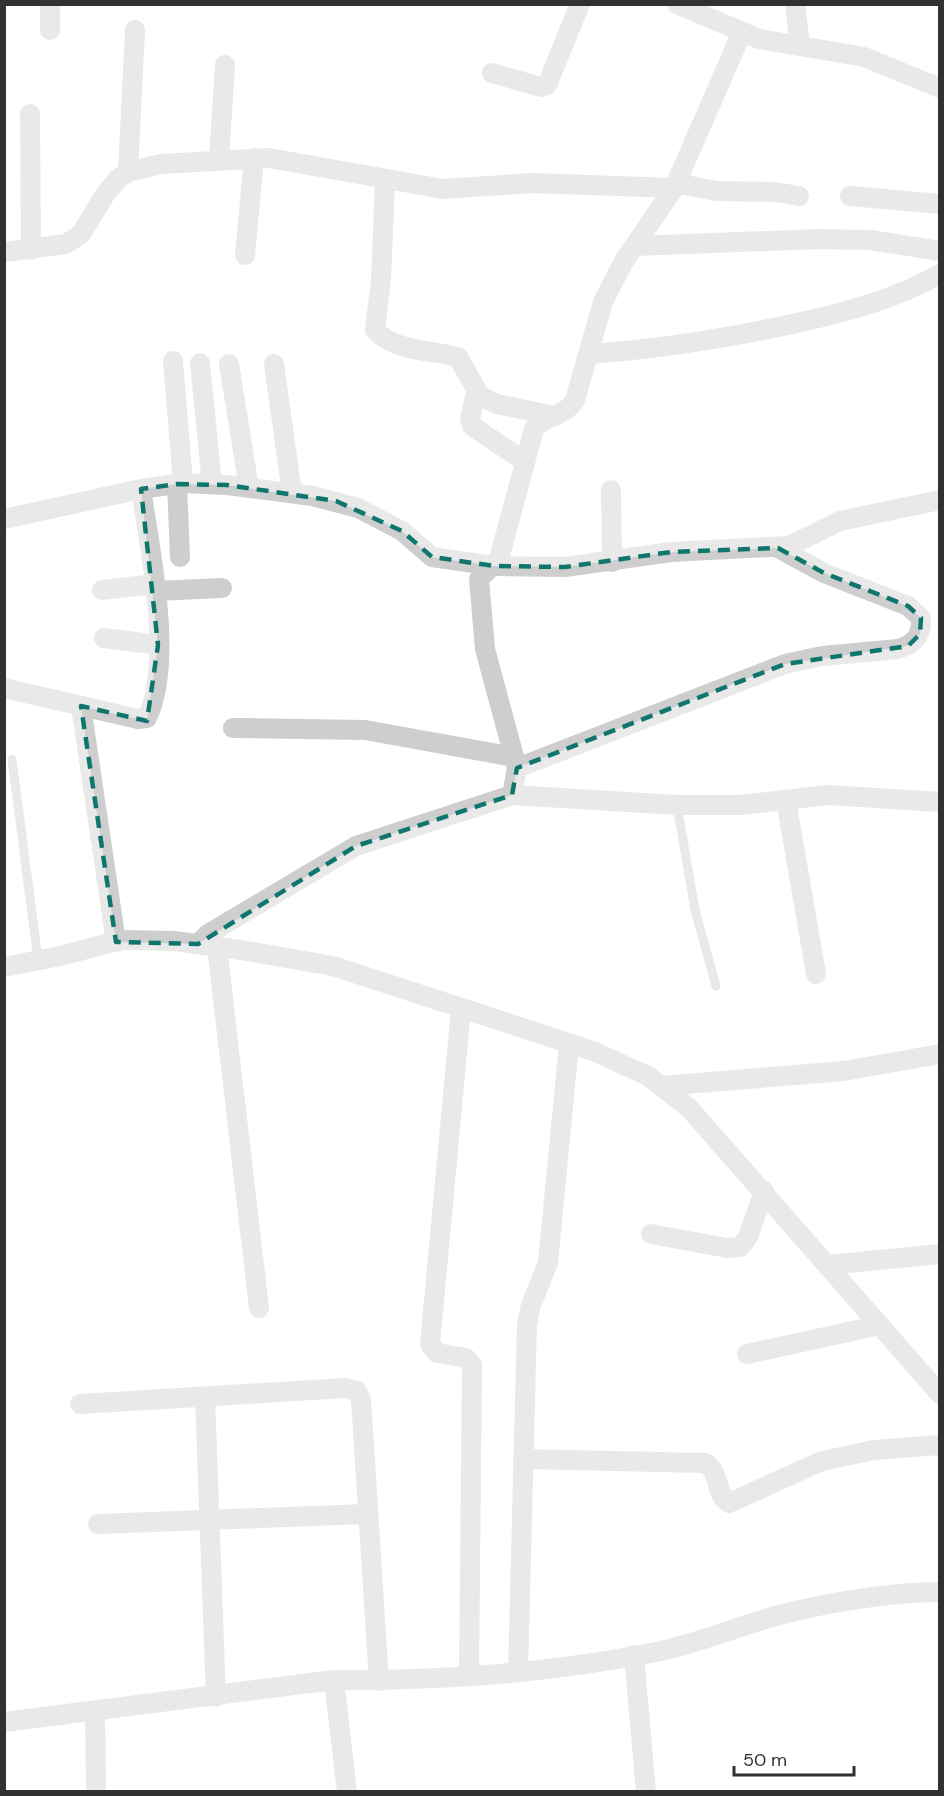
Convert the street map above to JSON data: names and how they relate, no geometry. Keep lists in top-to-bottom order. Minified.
{"scale_bar":"50 m"}
